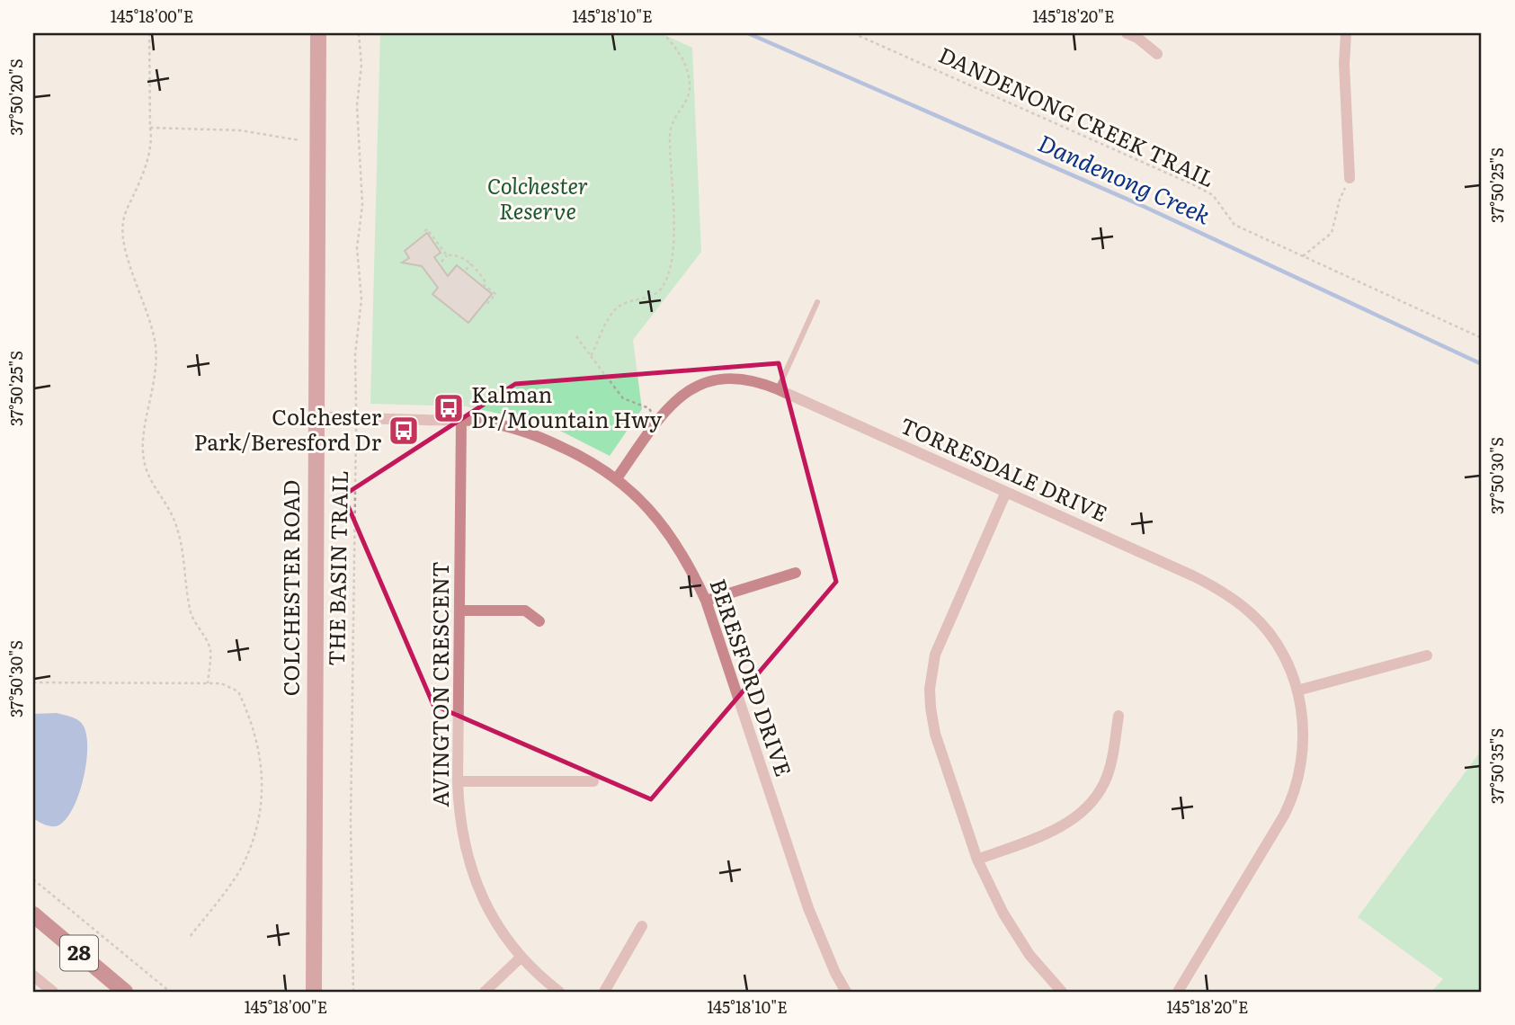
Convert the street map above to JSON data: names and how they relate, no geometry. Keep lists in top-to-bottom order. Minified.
{"streets":{"main road":["COLCHESTER ROAD","28"],"street":["TORRESDALE DRIVE","BERESFORD DRIVE","AVINGTON CRESCENT"],"path":["DANDENONG CREEK TRAIL","THE BASIN TRAIL"]},"crossings":[["TORRESDALE DRIVE","BERESFORD DRIVE"],["THE BASIN TRAIL","BERESFORD DRIVE"],["COLCHESTER ROAD","BERESFORD DRIVE"],["BERESFORD DRIVE","AVINGTON CRESCENT"]],"water":["Dandenong Creek"],"parks":["Colchester Reserve"],"places":{"bus stop":["Kalman Dr/Mountain Hwy","Colchester Park/Beresford Dr"]},"coordinates":["145°18'00\"E","145°18'10\"E","145°18'20\"E","37°50'20\"S","37°50'25\"S","37°50'30\"S","37°50'35\"S"]}
